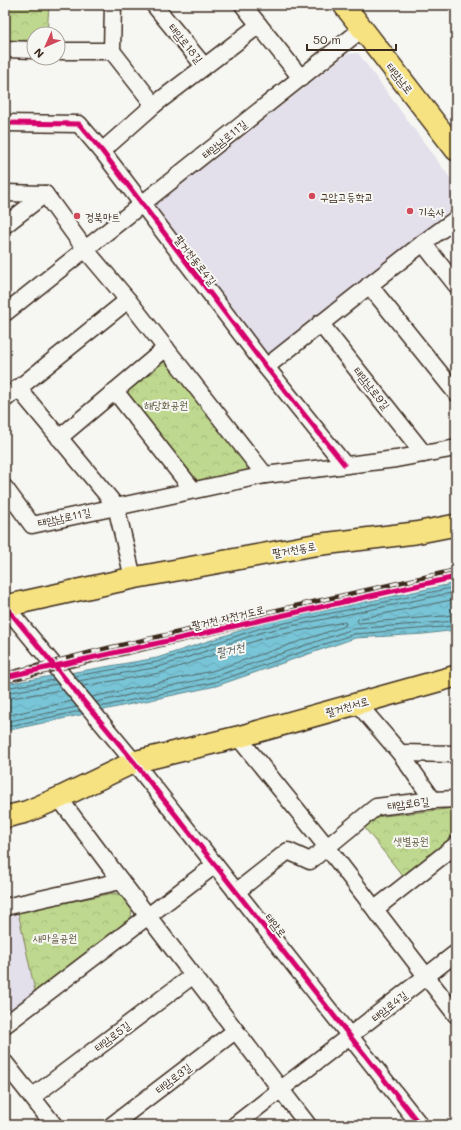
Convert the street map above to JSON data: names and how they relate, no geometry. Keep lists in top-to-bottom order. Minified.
{"streets":{"main road":["태암남로","팔거천동로","팔거천서로"],"street":["태암로18길","태암남로11길","팔거천동로4길","태암남로9길","태암로6길","태암로","태암로4길","태암로5길","태암로3길"],"cycle path":["팔거천 자전거도로"]},"crossings":[["태암남로","태암남로11길"],["태암남로11길","팔거천동로4길"],["팔거천동로","태암로"],["팔거천서로","태암로"],["태암로6길","태암로"],["태암로","태암로4길"]],"water":["팔거천"],"parks":["해당화공원","샛별공원","새마을공원"],"places":["구암고등학교","기숙사","경북마트"],"scale_bar":"50 m","north":"bottom left"}
